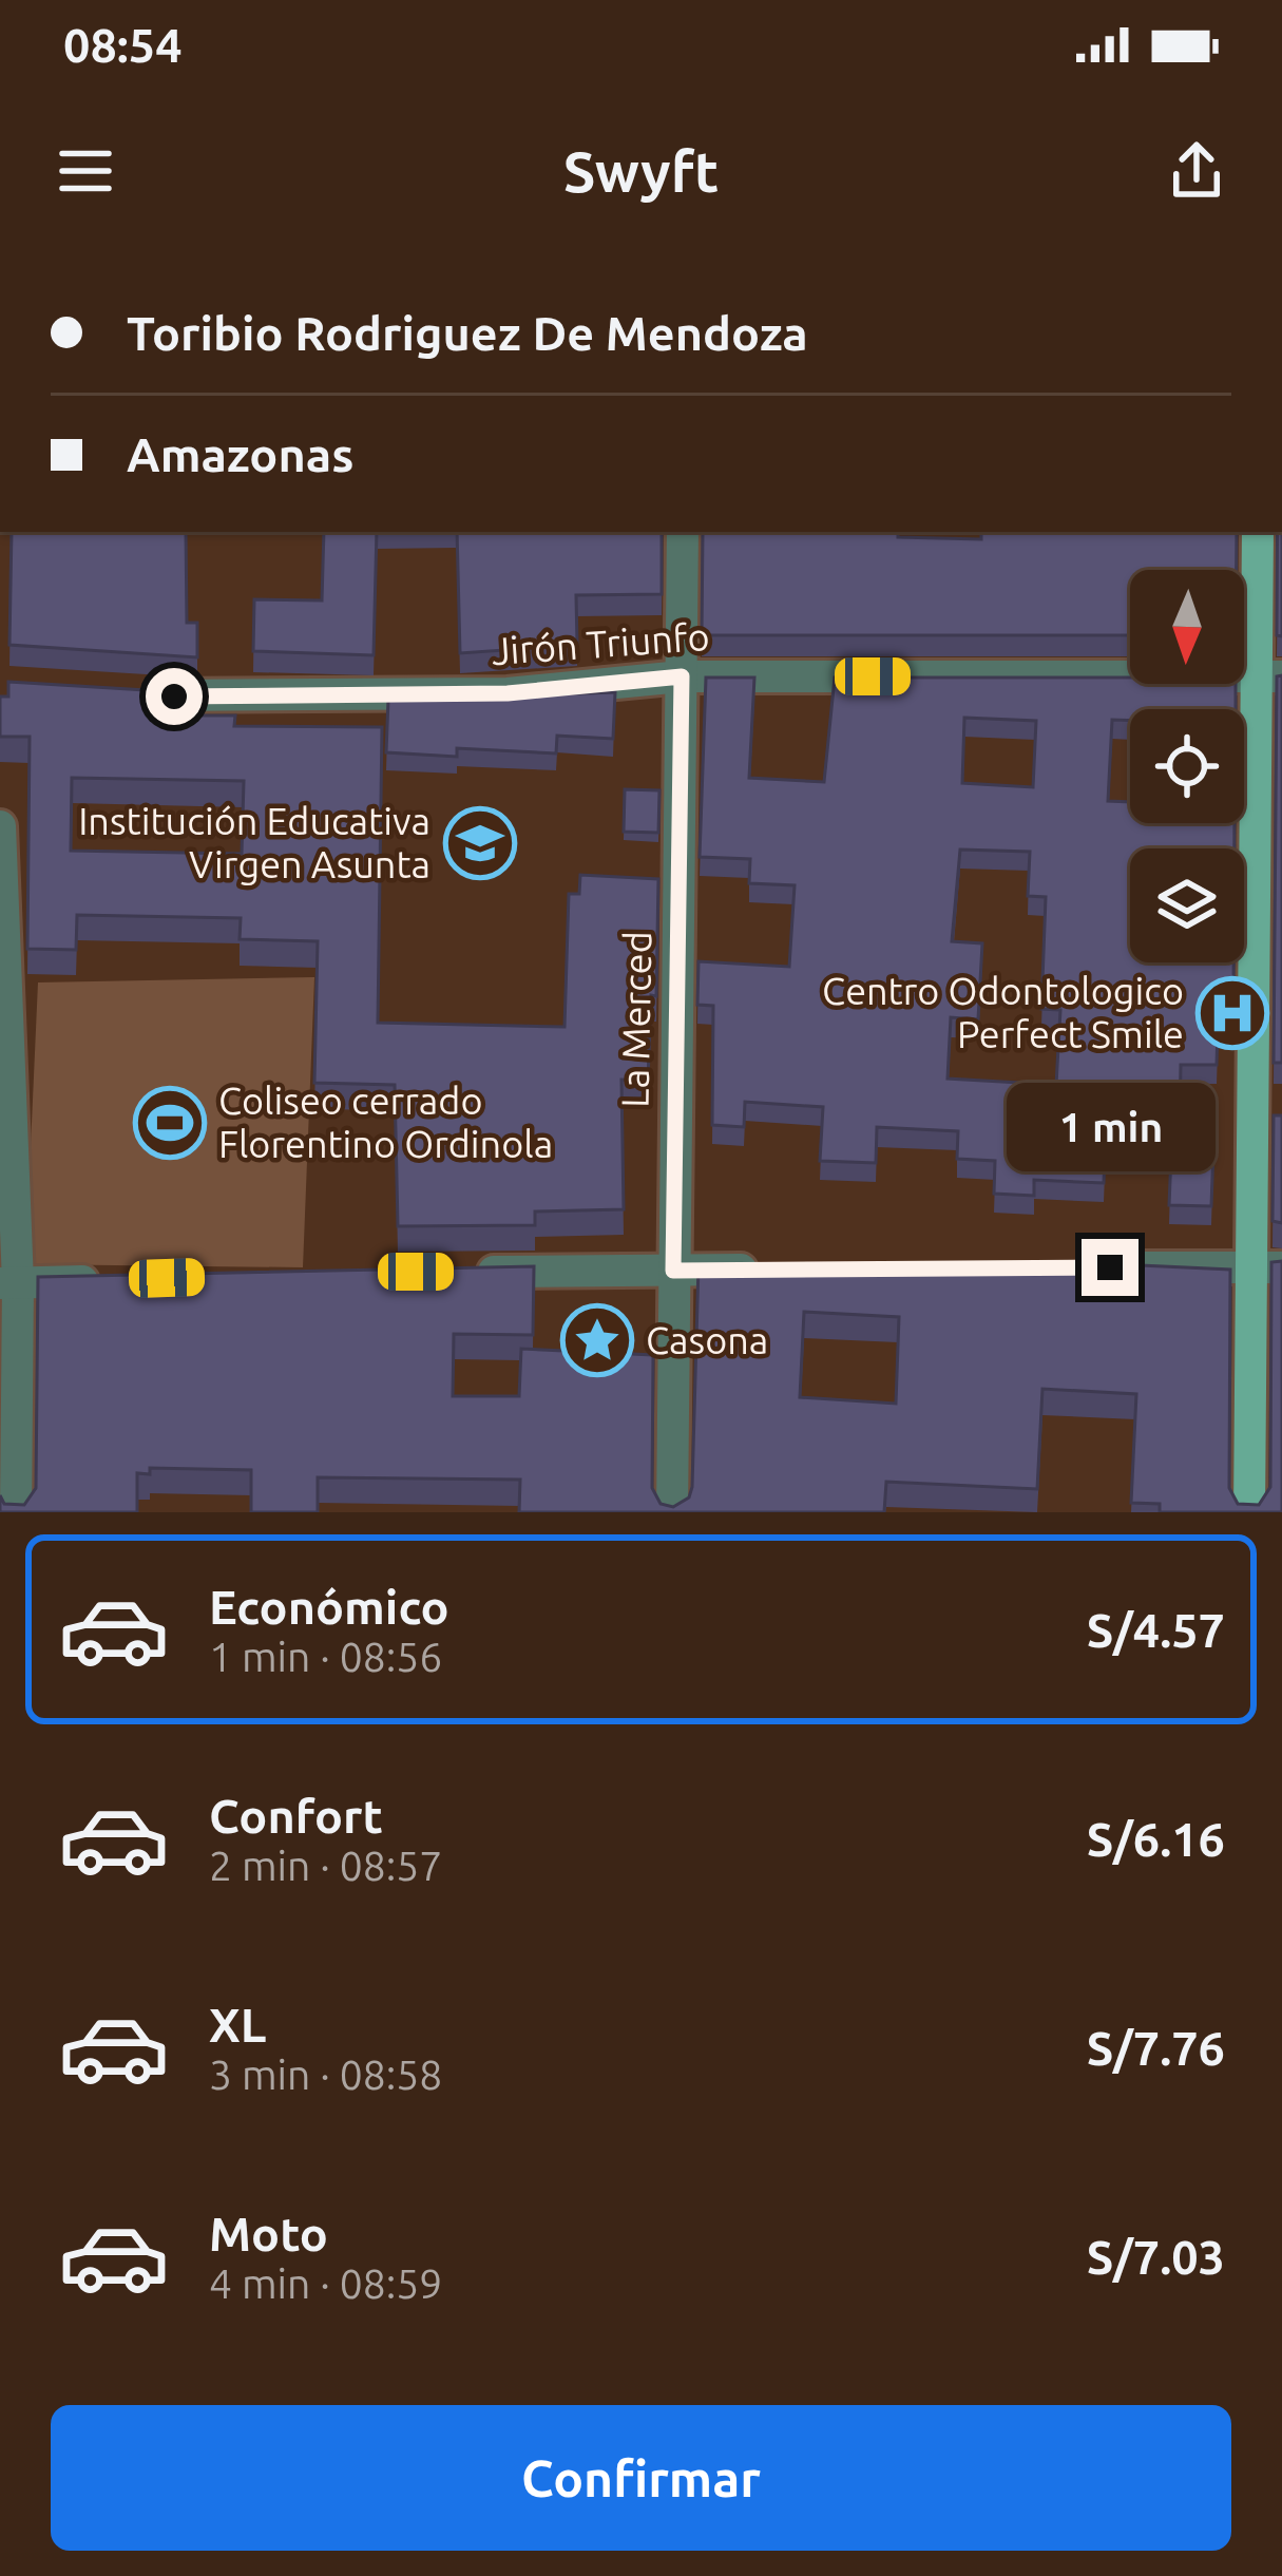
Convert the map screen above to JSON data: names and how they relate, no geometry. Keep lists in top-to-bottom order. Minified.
{"streets":{"street":["Jirón Triunfo","La Merced"]},"crossings":[["Jirón Triunfo","La Merced"]],"places":{"school or university":["Institución Educativa Virgen Asunta"],"hospital":["Centro Odontologico Perfect Smile"],"sports":["Coliseo cerrado Florentino Ordinola"],"place":["Casona"]},"north":"bottom","page":{"status":"08:54","header":"Swyft","banner":["Toribio Rodriguez De Mendoza","Amazonas"],"bubble":"1 min","list":[{"name":"Económico","note":"1 min · 08:56","value":"S/4.57"},{"name":"Confort","note":"2 min · 08:57","value":"S/6.16"},{"name":"XL","note":"3 min · 08:58","value":"S/7.76"},{"name":"Moto","note":"4 min · 08:59","value":"S/7.03"}],"buttons":"Confirmar"}}
